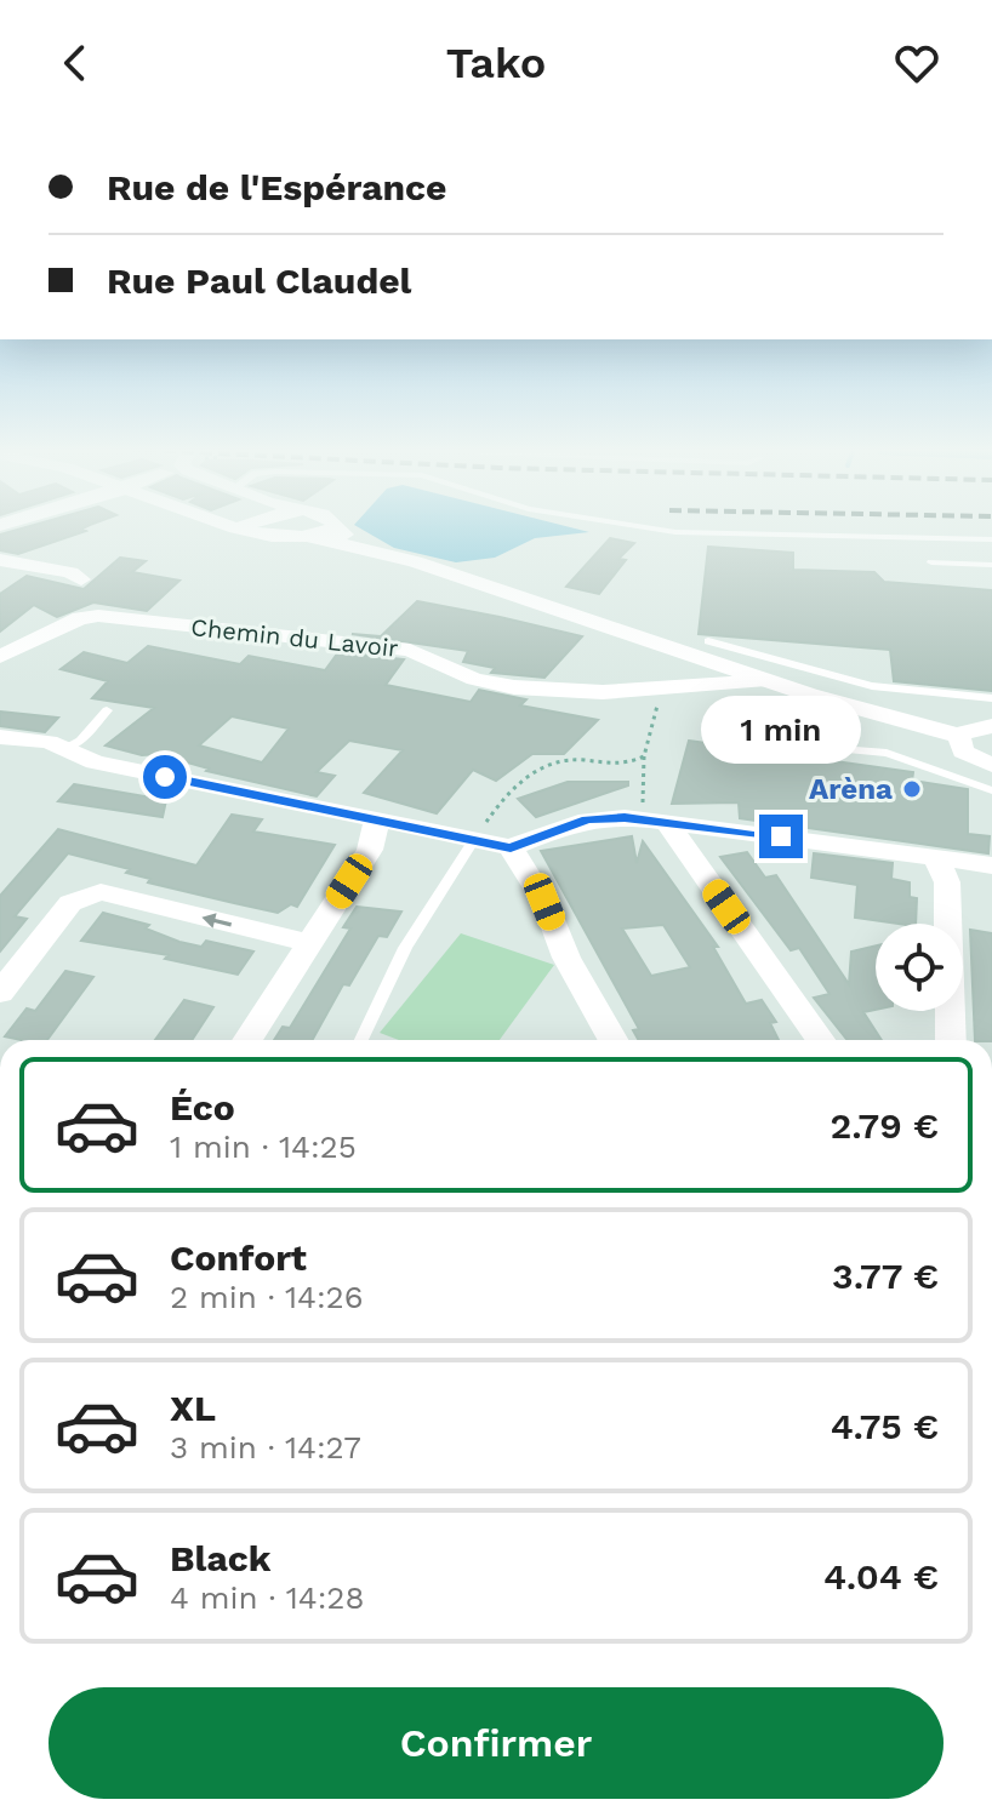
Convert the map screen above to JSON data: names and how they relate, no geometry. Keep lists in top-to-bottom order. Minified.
{"streets":{"street":["Chemin du Lavoir"]},"places":["Arèna"],"page":{"header":"Tako","banner":["Rue de l'Espérance","Rue Paul Claudel"],"bubble":"1 min","list":[{"name":"Éco","note":"1 min · 14:25","value":"2.79 €"},{"name":"Confort","note":"2 min · 14:26","value":"3.77 €"},{"name":"XL","note":"3 min · 14:27","value":"4.75 €"},{"name":"Black","note":"4 min · 14:28","value":"4.04 €"}],"buttons":"Confirmer"}}
